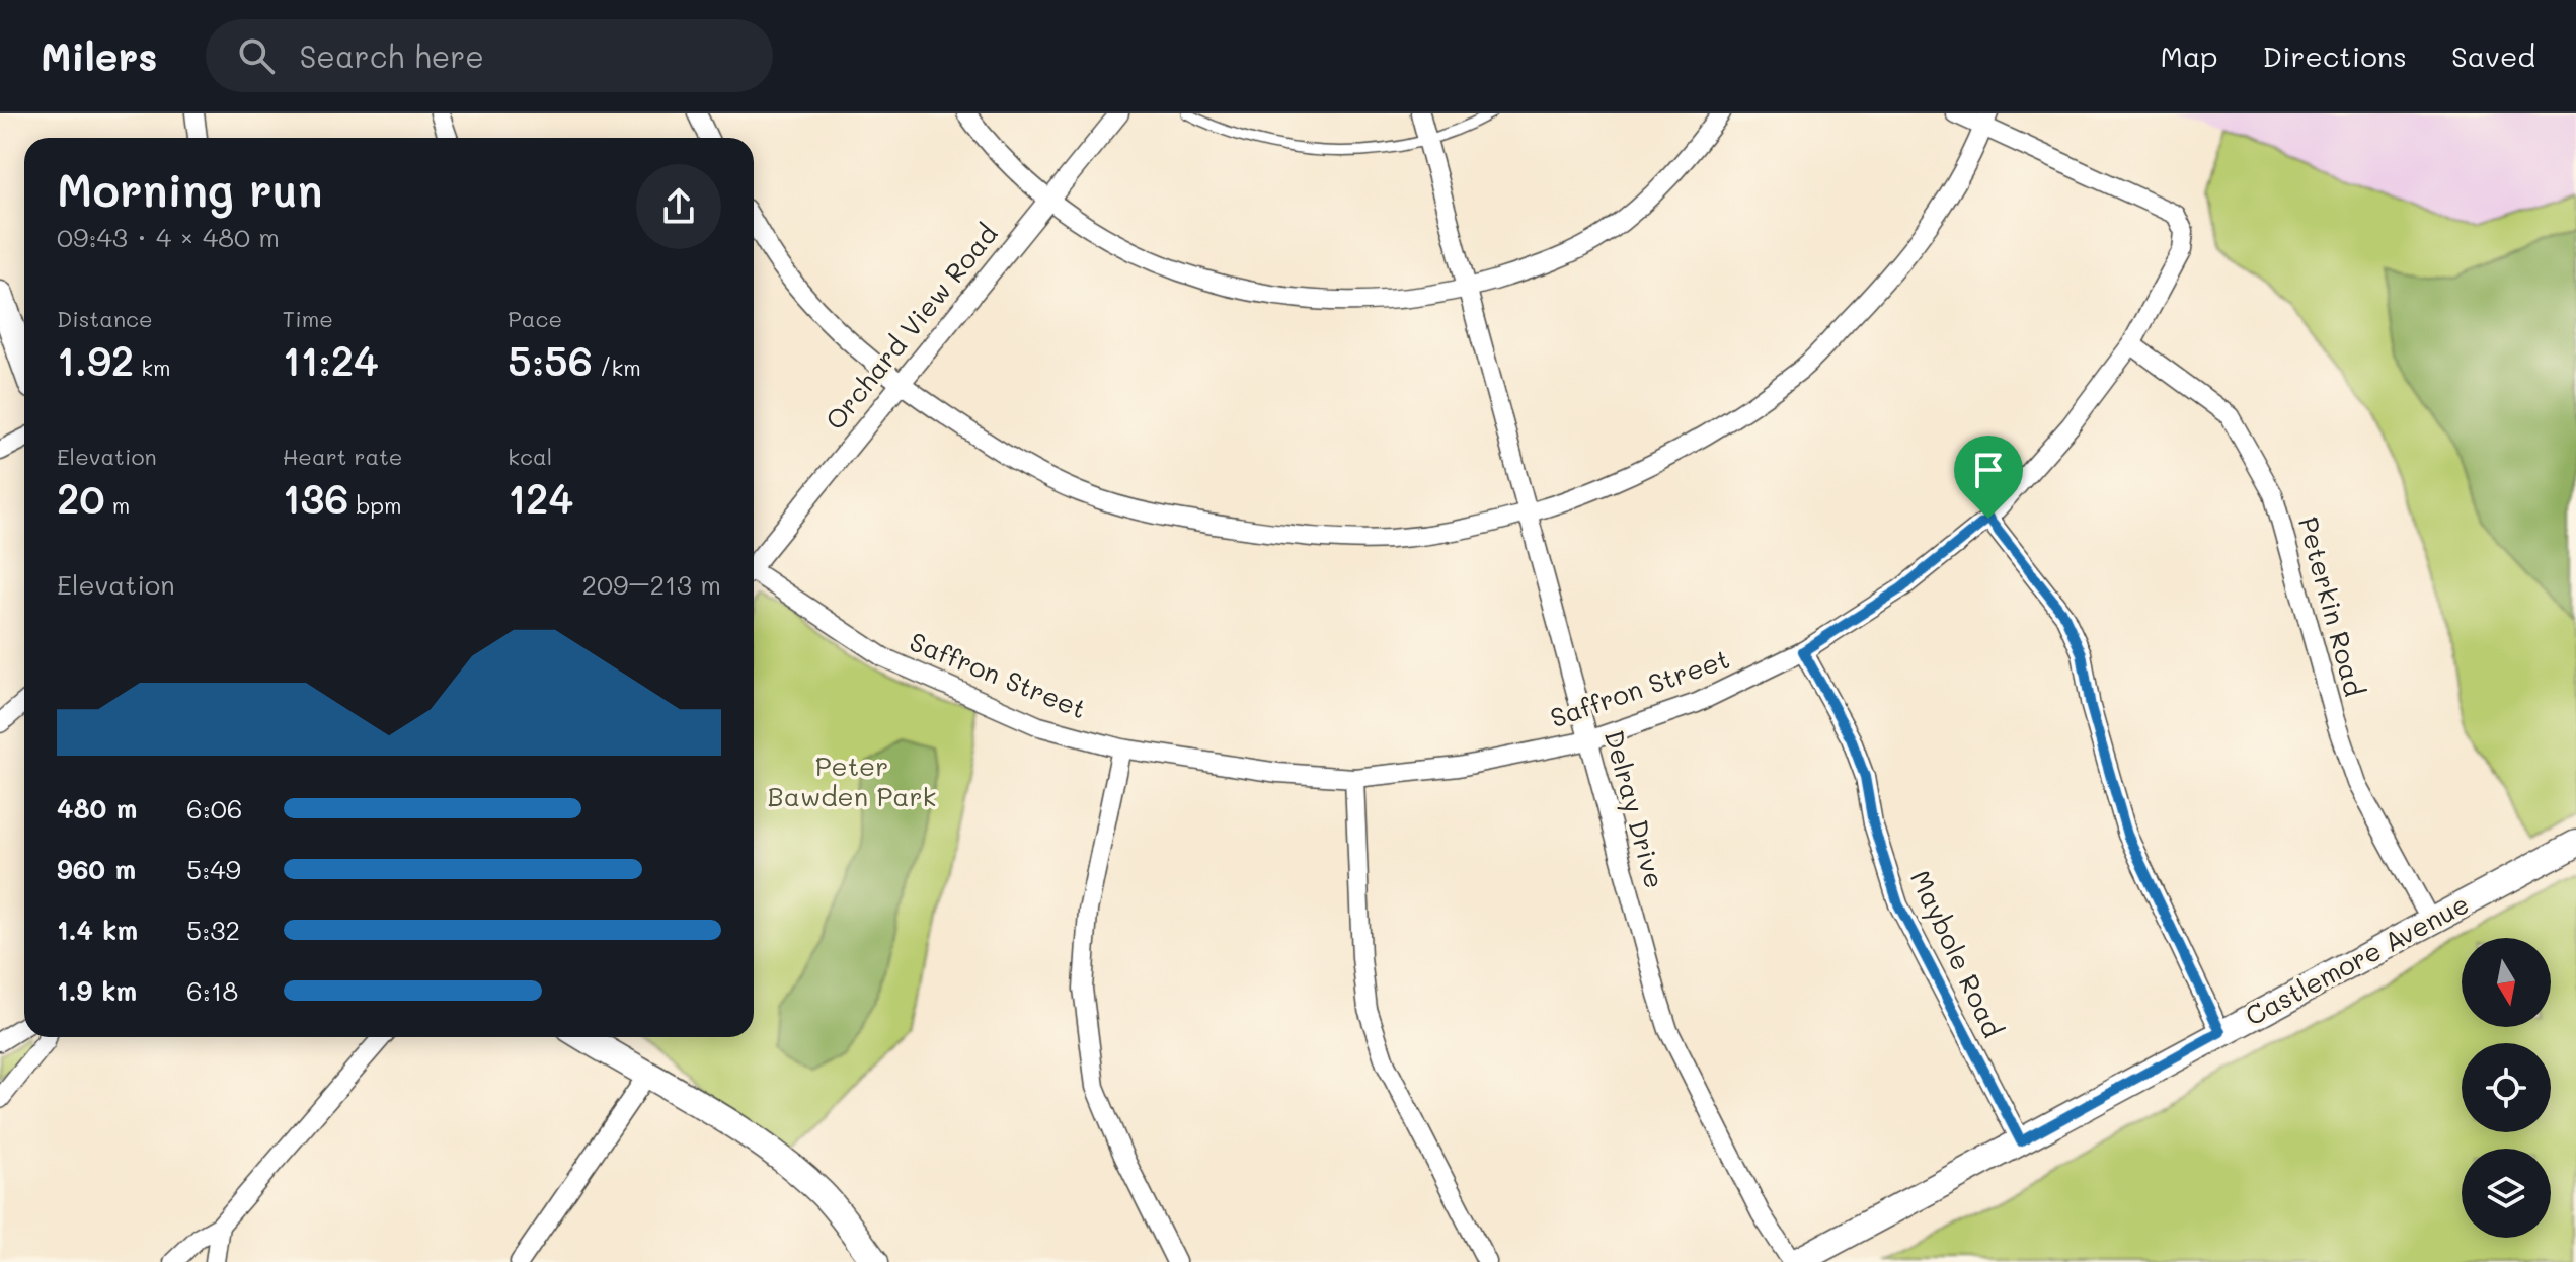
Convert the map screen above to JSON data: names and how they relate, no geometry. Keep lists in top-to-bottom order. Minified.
{"streets":{"street":["Orchard View Road","Peterkin Road","Saffron Street","Delray Drive","Maybole Road","Castlemore Avenue"]},"crossings":[["Peterkin Road","Saffron Street"],["Peterkin Road","Castlemore Avenue"],["Saffron Street","Delray Drive"],["Saffron Street","Maybole Road"],["Delray Drive","Castlemore Avenue"],["Maybole Road","Castlemore Avenue"]],"parks":["Peter Bawden Park"],"north":"bottom","page":{"header":"Milers","search":"Search here","nav":["Map","Directions","Saved"],"heading":["Morning run","09:43 · 4 × 480 m"],"stats":[["Distance","1.92 km"],["Time","11:24"],["Pace","5:56 /km"],["Elevation","20 m"],["Heart rate","136 bpm"],["kcal","124"]],"chart":["Elevation","209–213 m"],"list":[{"name":"480 m","note":"6:06"},{"name":"960 m","note":"5:49"},{"name":"1.4 km","note":"5:32"},{"name":"1.9 km","note":"6:18"}]}}
